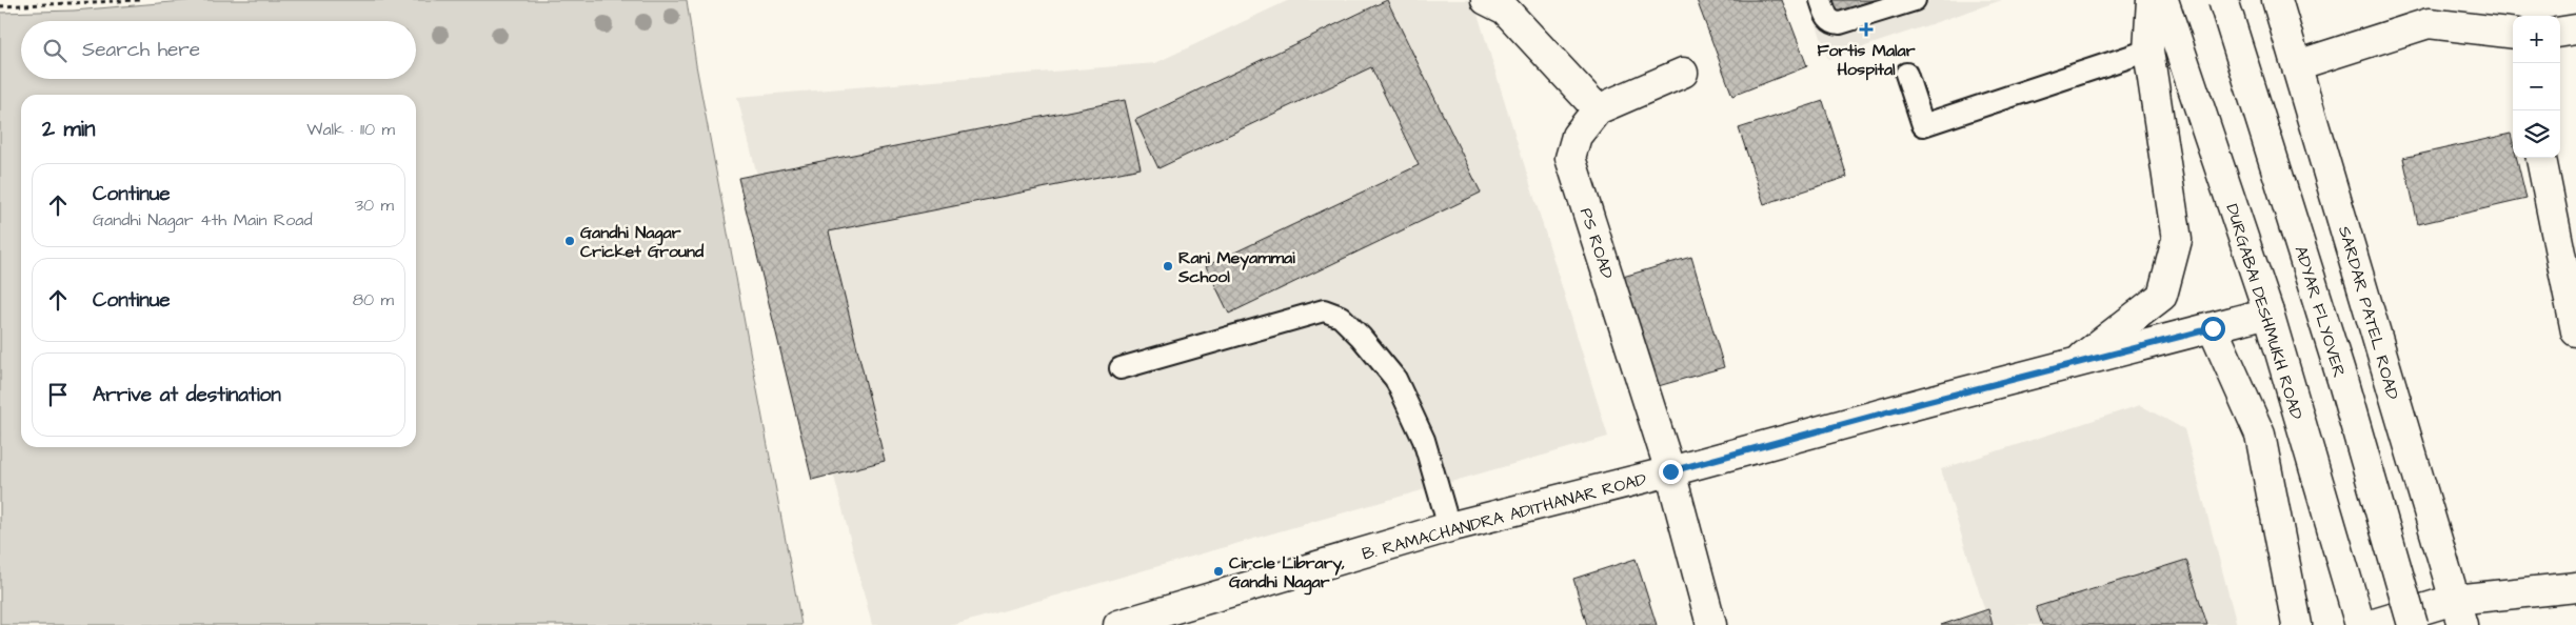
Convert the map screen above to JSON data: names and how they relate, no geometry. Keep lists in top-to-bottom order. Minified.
{"streets":{"street":["PS ROAD","DURGABAI DESHMUKH ROAD","ADYAR FLYOVER","SARDAR PATEL ROAD","B. RAMACHANDRA ADITHANAR ROAD"]},"crossings":[["PS ROAD","B. RAMACHANDRA ADITHANAR ROAD"],["DURGABAI DESHMUKH ROAD","B. RAMACHANDRA ADITHANAR ROAD"]],"places":{"health":["Fortis Malar Hospital"],"other":["Gandhi Nagar Cricket Ground","Rani Meyammai School","Circle Library, Gandhi Nagar"]},"page":{"map_buttons":["+","−"],"search":"Search here","heading":["2 min","Walk · 110 m"],"list":[["Continue","Gandhi Nagar 4th Main Road","30 m"],["Continue","80 m"],"Arrive at destination"]}}
